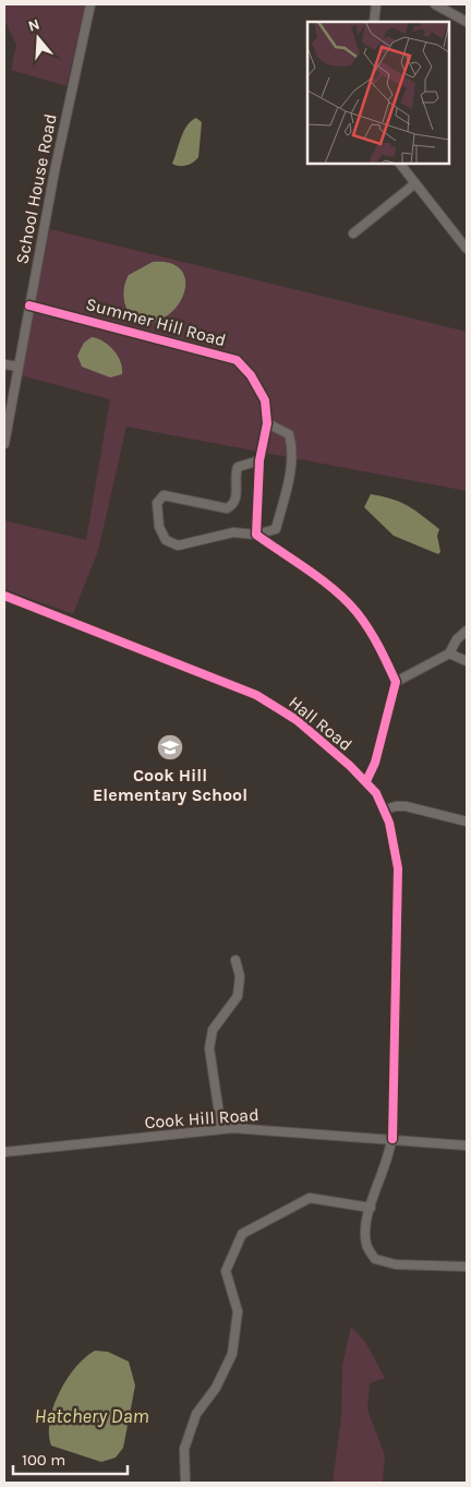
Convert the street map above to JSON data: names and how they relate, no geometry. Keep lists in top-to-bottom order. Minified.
{"streets":{"street":["School House Road","Summer Hill Road","Hall Road","Cook Hill Road"]},"crossings":[["School House Road","Summer Hill Road"],["Hall Road","Cook Hill Road"]],"water":["Hatchery Dam"],"places":{"school or university":["Cook Hill Elementary School"]},"scale_bar":"100 m","north":"top"}
